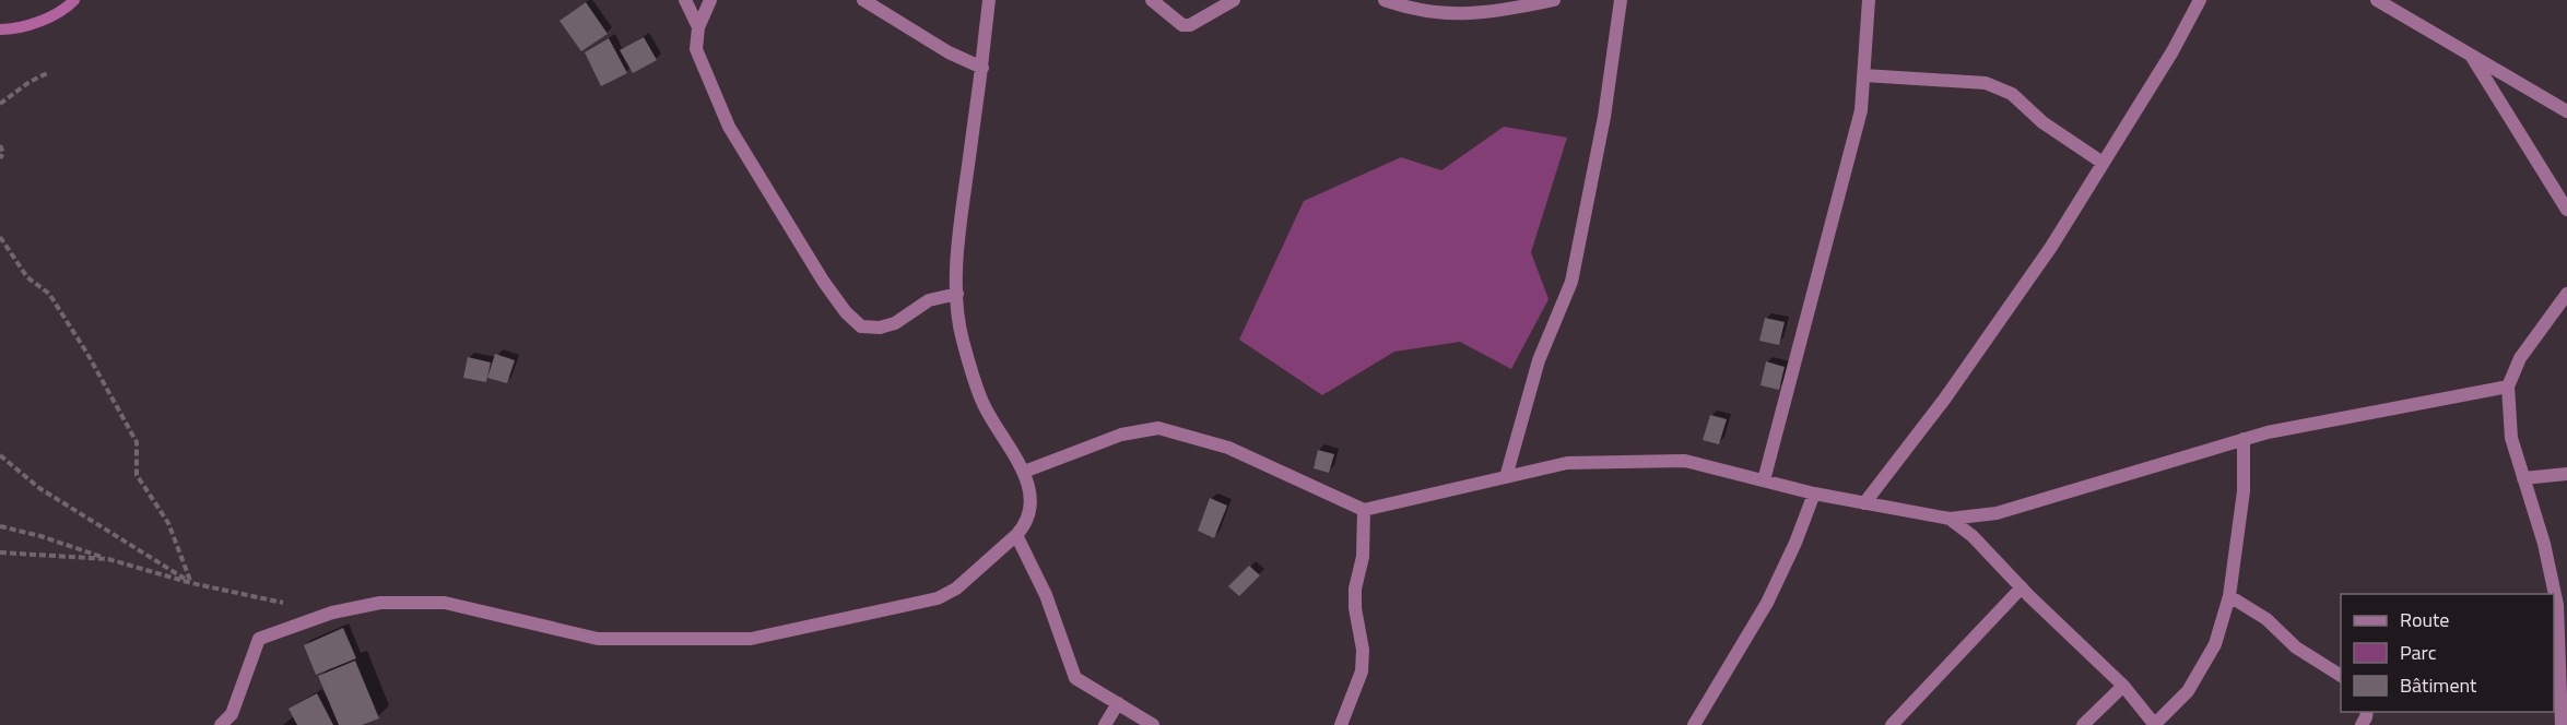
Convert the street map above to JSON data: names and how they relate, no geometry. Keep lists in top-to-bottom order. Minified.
{"legend":["Route","Parc","Bâtiment"]}
